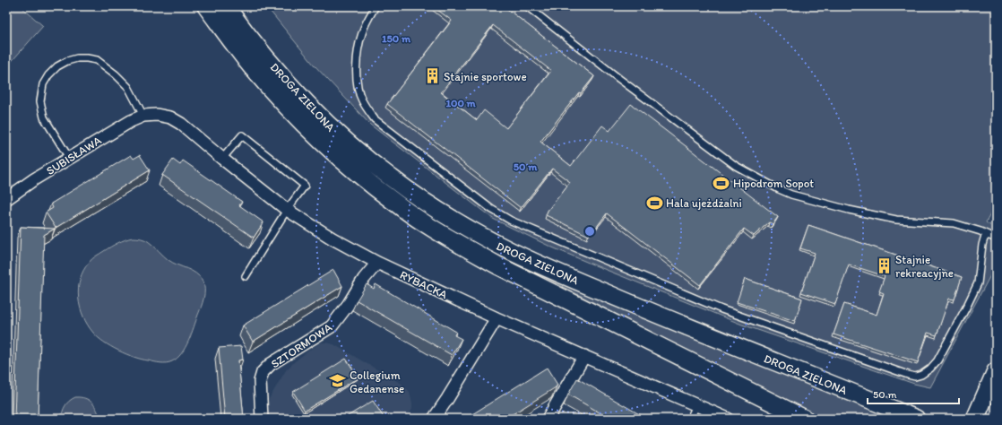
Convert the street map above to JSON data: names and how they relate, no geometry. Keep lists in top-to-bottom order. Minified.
{"streets":{"street":["DROGA ZIELONA","SUBISŁAWA","RYBACKA","SZTORMOWA"]},"crossings":[["SUBISŁAWA","RYBACKA"],["RYBACKA","SZTORMOWA"]],"places":{"building":["Stajnie sportowe","Stajnie rekreacyjne"],"sports":["Hipodrom Sopot","Hala ujeżdżalni"],"school or university":["Collegium Gedanense"]},"scale_bar":"50 m","rings":["150 m","100 m","50 m"]}
